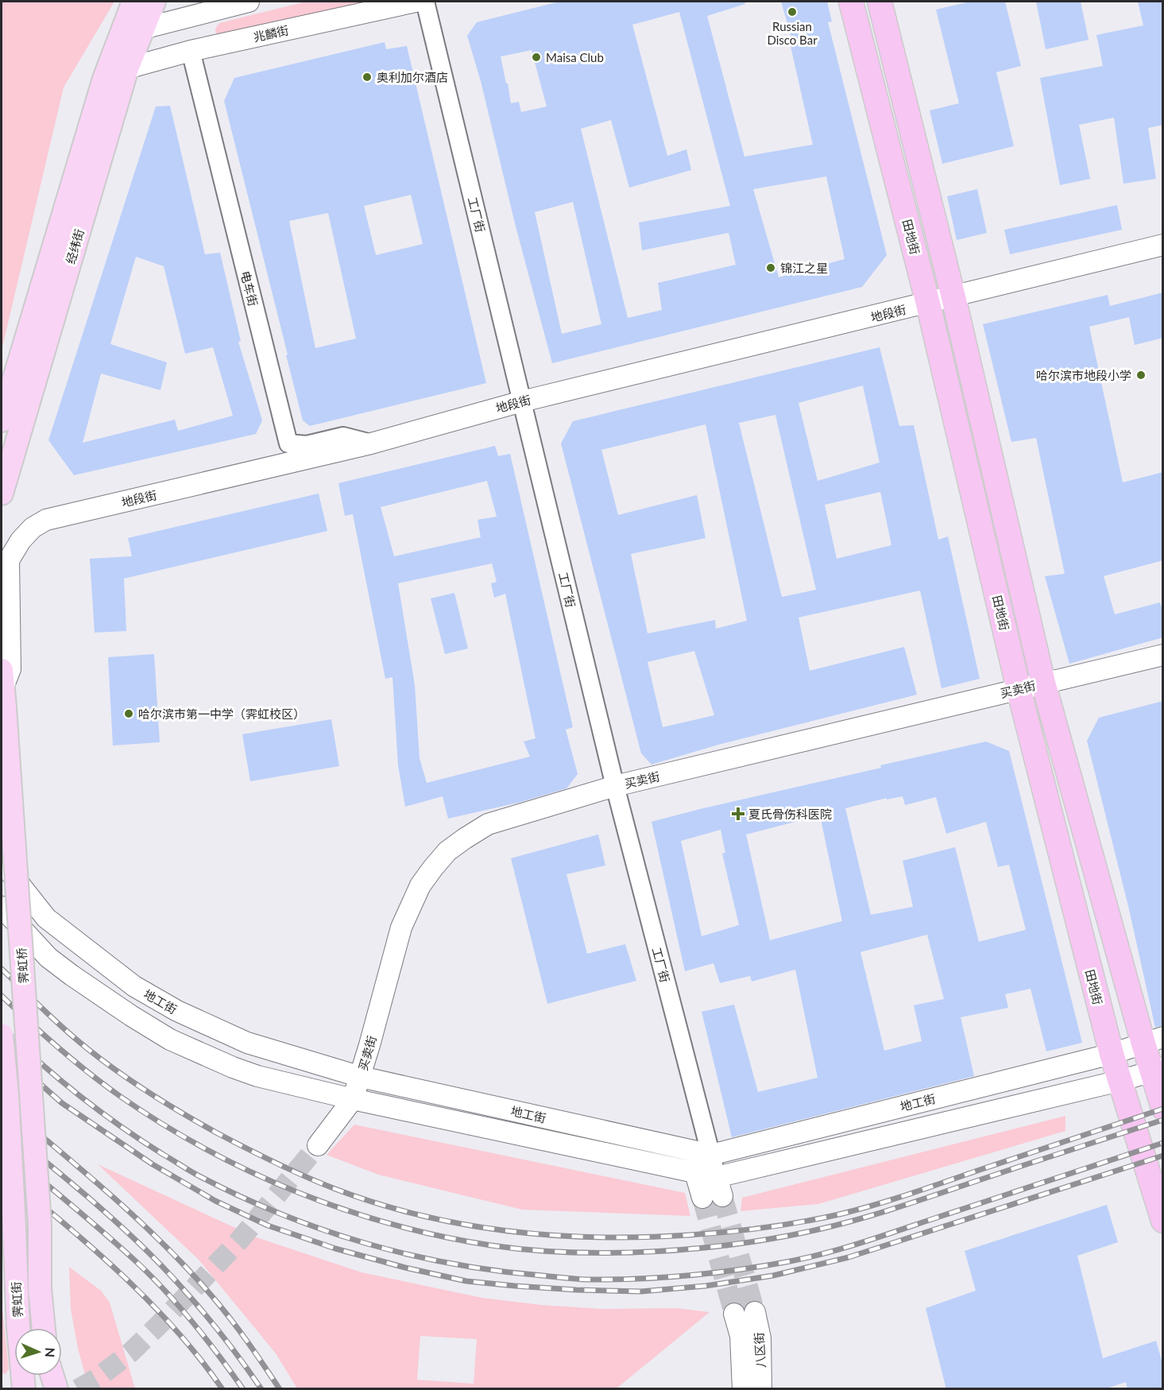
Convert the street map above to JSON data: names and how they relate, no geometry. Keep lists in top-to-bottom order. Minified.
{"streets":{"highway":["田地街"],"main road":["兆麟街","经纬街","地段街","买卖街","霁虹桥","地工街","霁虹街","八区街"],"street":["工厂街","电车街"]},"crossings":[["兆麟街","经纬街"],["兆麟街","电车街"],["工厂街","地段街"],["工厂街","买卖街"],["工厂街","地工街"],["田地街","地段街"],["田地街","买卖街"],["田地街","地工街"],["电车街","地段街"],["地段街","霁虹桥"],["买卖街","地工街"],["霁虹桥","霁虹街"]],"places":{"other":["Russian Disco Bar","Maisa Club","奥利加尔酒店","锦江之星","哈尔滨市地段小学","哈尔滨市第一中学（霁虹校区）"],"health":["夏氏骨伤科医院"]},"north":"right"}
